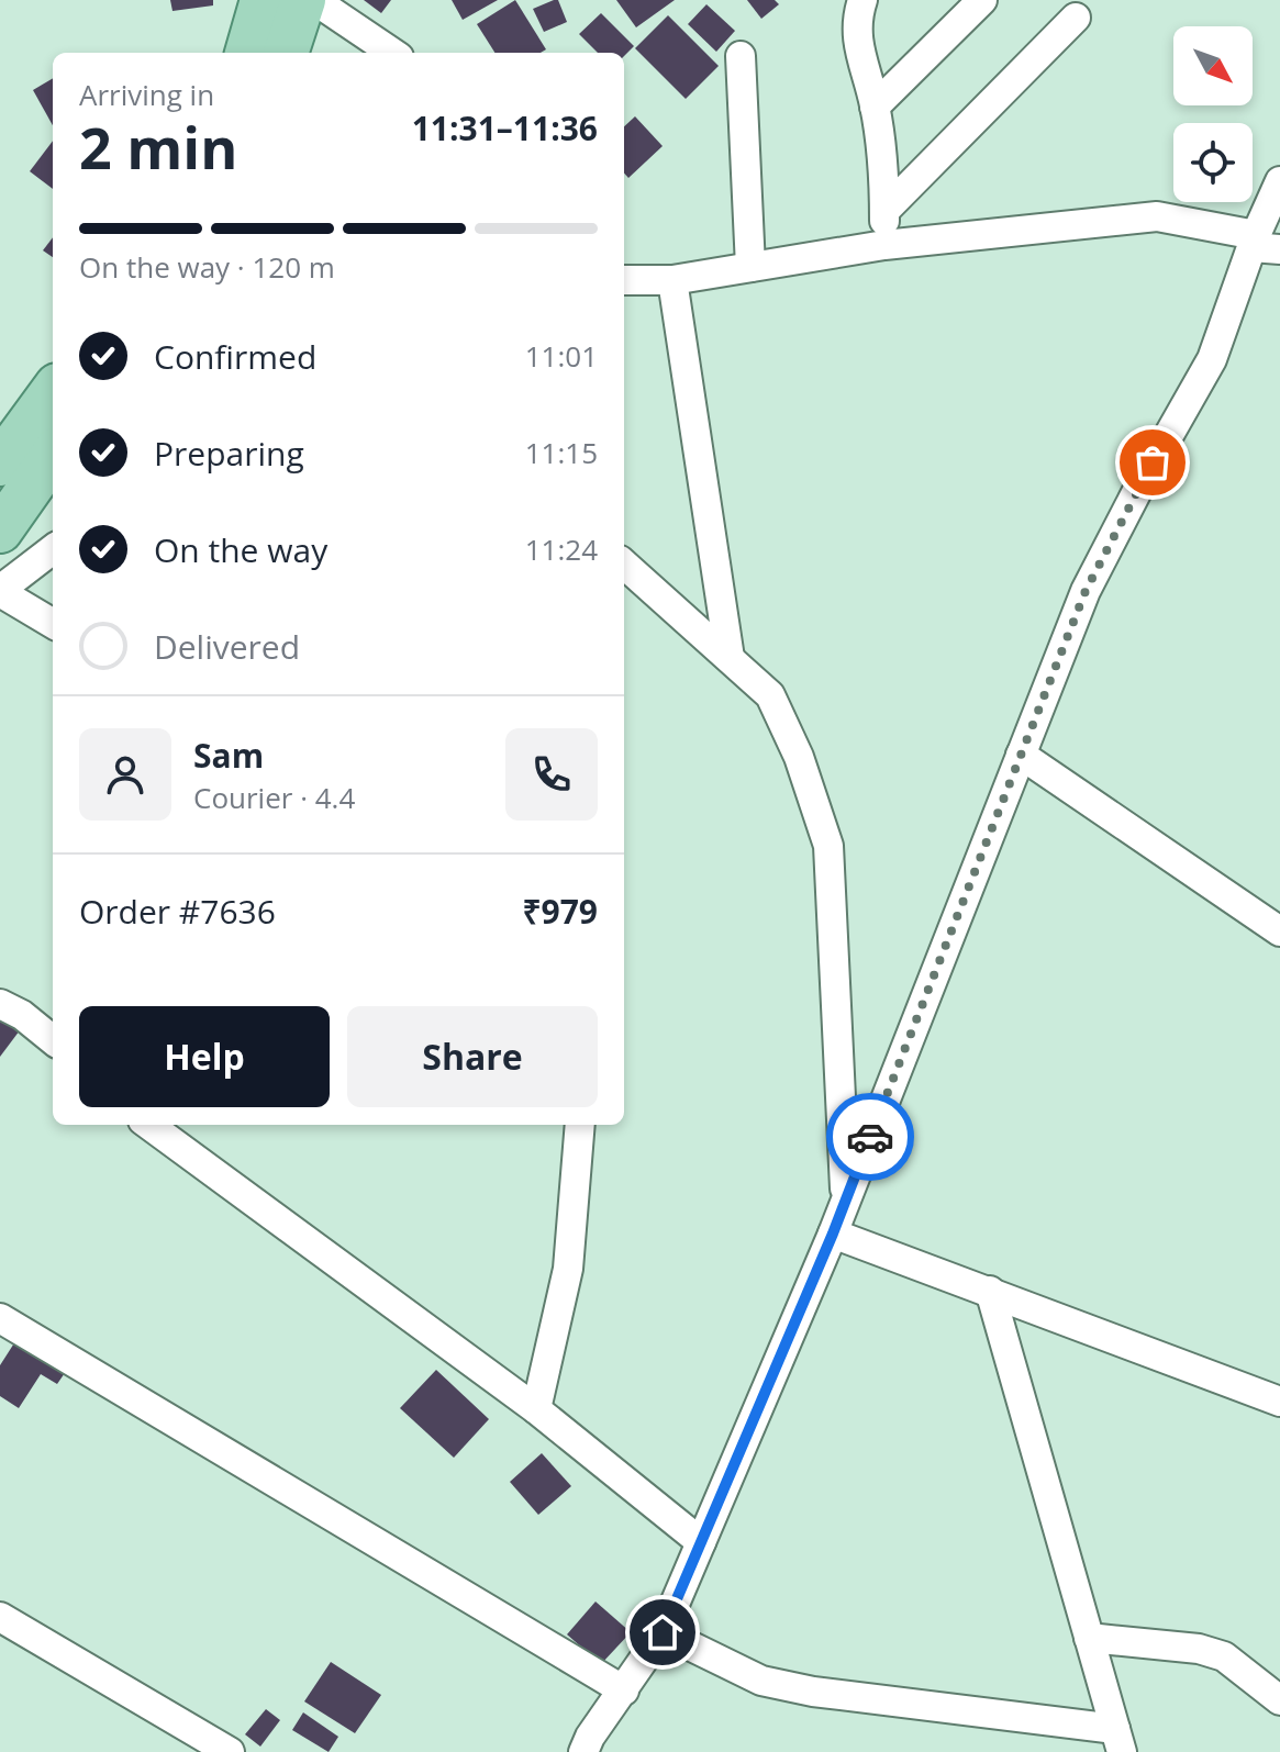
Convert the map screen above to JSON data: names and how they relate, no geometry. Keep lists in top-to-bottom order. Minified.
{"north":"bottom right","page":{"heading":["2 min","Arriving in","11:31–11:36"],"panel":["Sam","Courier · 4.4","Order #7636","₹979"],"bar":"On the way · 120 m","list":[["Confirmed","11:01"],["Preparing","11:15"],["On the way","11:24"],"Delivered"],"buttons":["Help","Share"]}}
